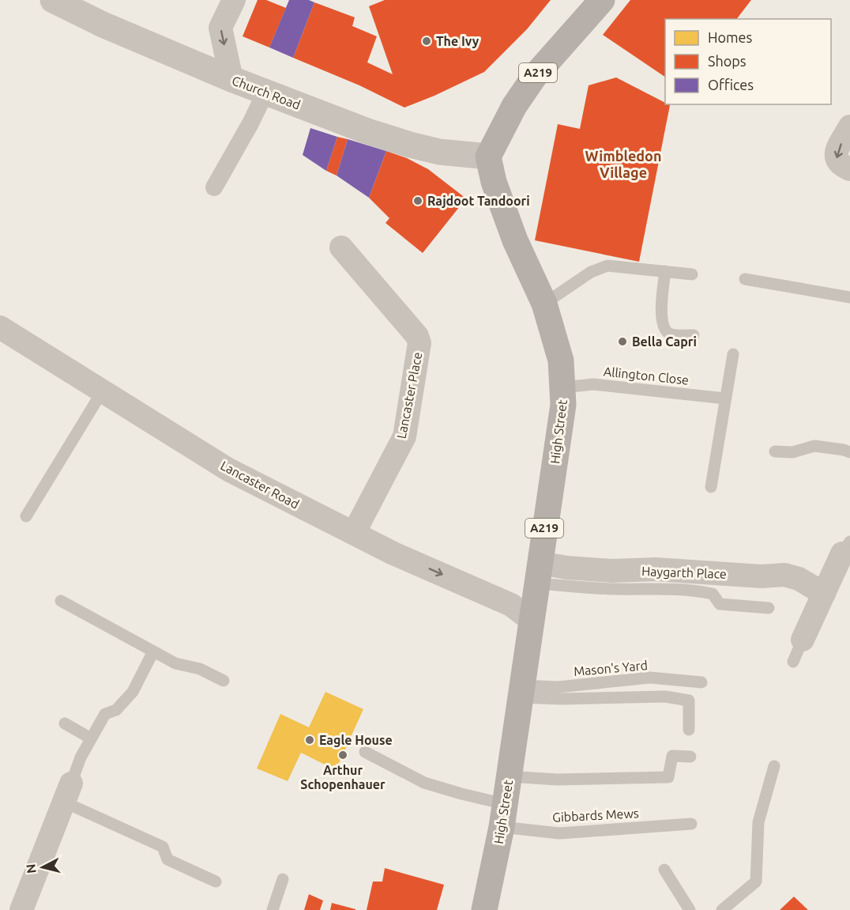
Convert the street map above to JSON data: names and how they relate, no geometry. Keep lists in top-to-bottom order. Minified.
{"streets":{"main road":["A219","High Street"],"street":["Church Road","Lancaster Place","Lancaster Road","Haygarth Place"],"lane":["Allington Close","Mason's Yard","Gibbards Mews"]},"crossings":[["A219","Church Road"],["A219","High Street"],["Church Road","High Street"],["Allington Close","High Street"],["Lancaster Place","Lancaster Road"],["High Street","Lancaster Road"],["High Street","Haygarth Place"],["High Street","Mason's Yard"],["High Street","Gibbards Mews"]],"districts":["Wimbledon Village"],"places":["The Ivy","Rajdoot Tandoori","Bella Capri","Eagle House","Arthur Schopenhauer"],"legend":["Homes","Shops","Offices"],"north":"left"}
